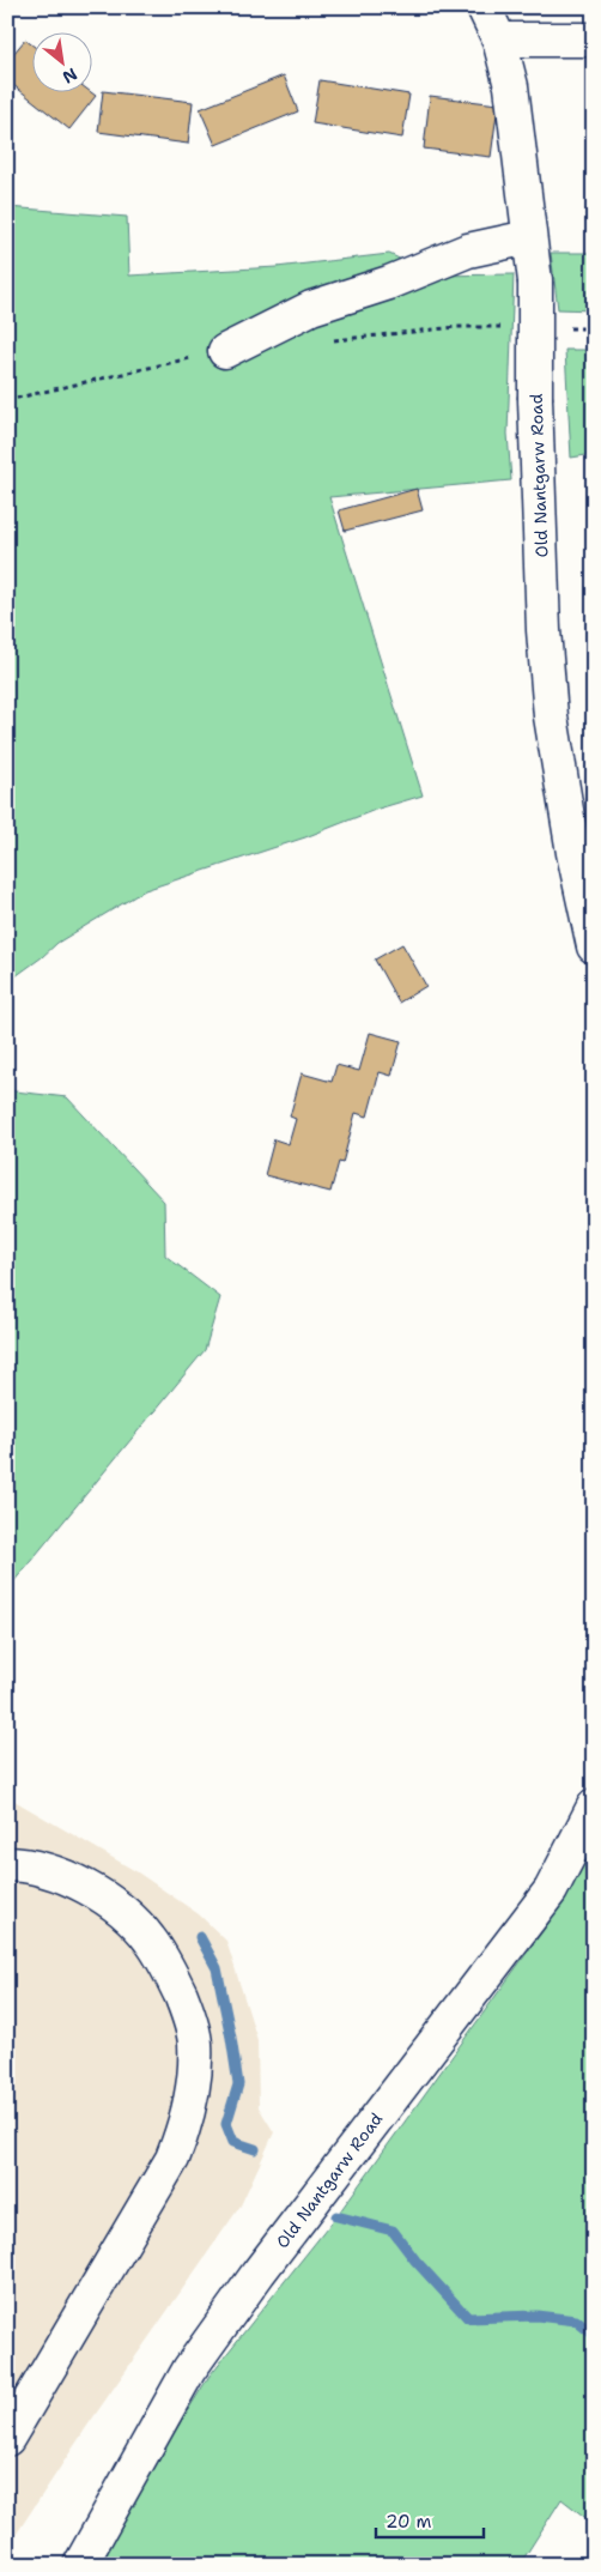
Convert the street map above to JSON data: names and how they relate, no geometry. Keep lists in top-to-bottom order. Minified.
{"streets":{"street":["Old Nantgarw Road"]},"scale_bar":"20 m","north":"bottom right"}
